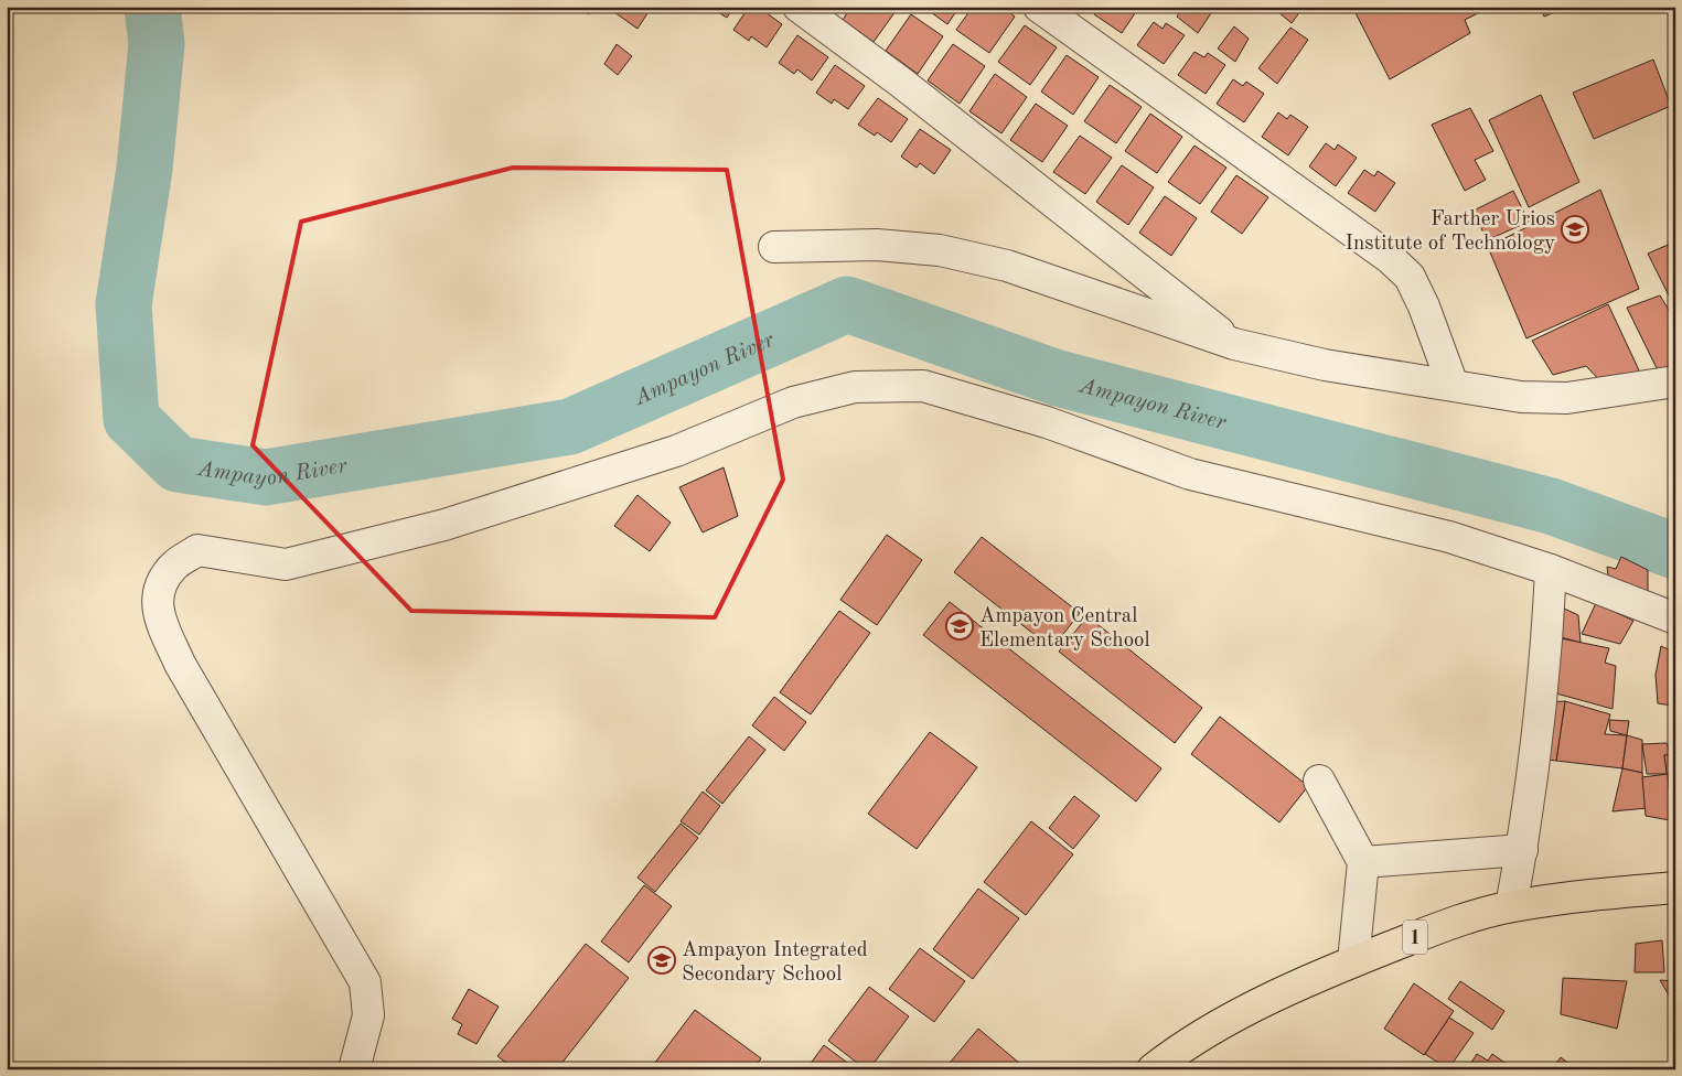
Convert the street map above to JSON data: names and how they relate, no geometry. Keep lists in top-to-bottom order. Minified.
{"streets":{"highway":["1"]},"water":["Ampayon River"],"places":{"school or university":["Farther Urios Institute of Technology","Ampayon Central Elementary School","Ampayon Integrated Secondary School"]}}
